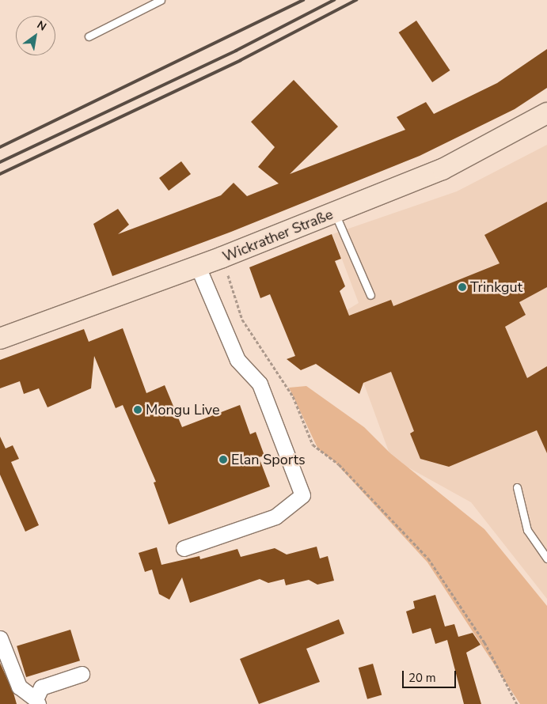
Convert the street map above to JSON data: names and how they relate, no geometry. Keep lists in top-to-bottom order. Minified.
{"streets":{"main road":["Wickrather Straße"]},"places":["Trinkgut","Mongu Live","Elan Sports"],"scale_bar":"20 m","north":"top right"}
